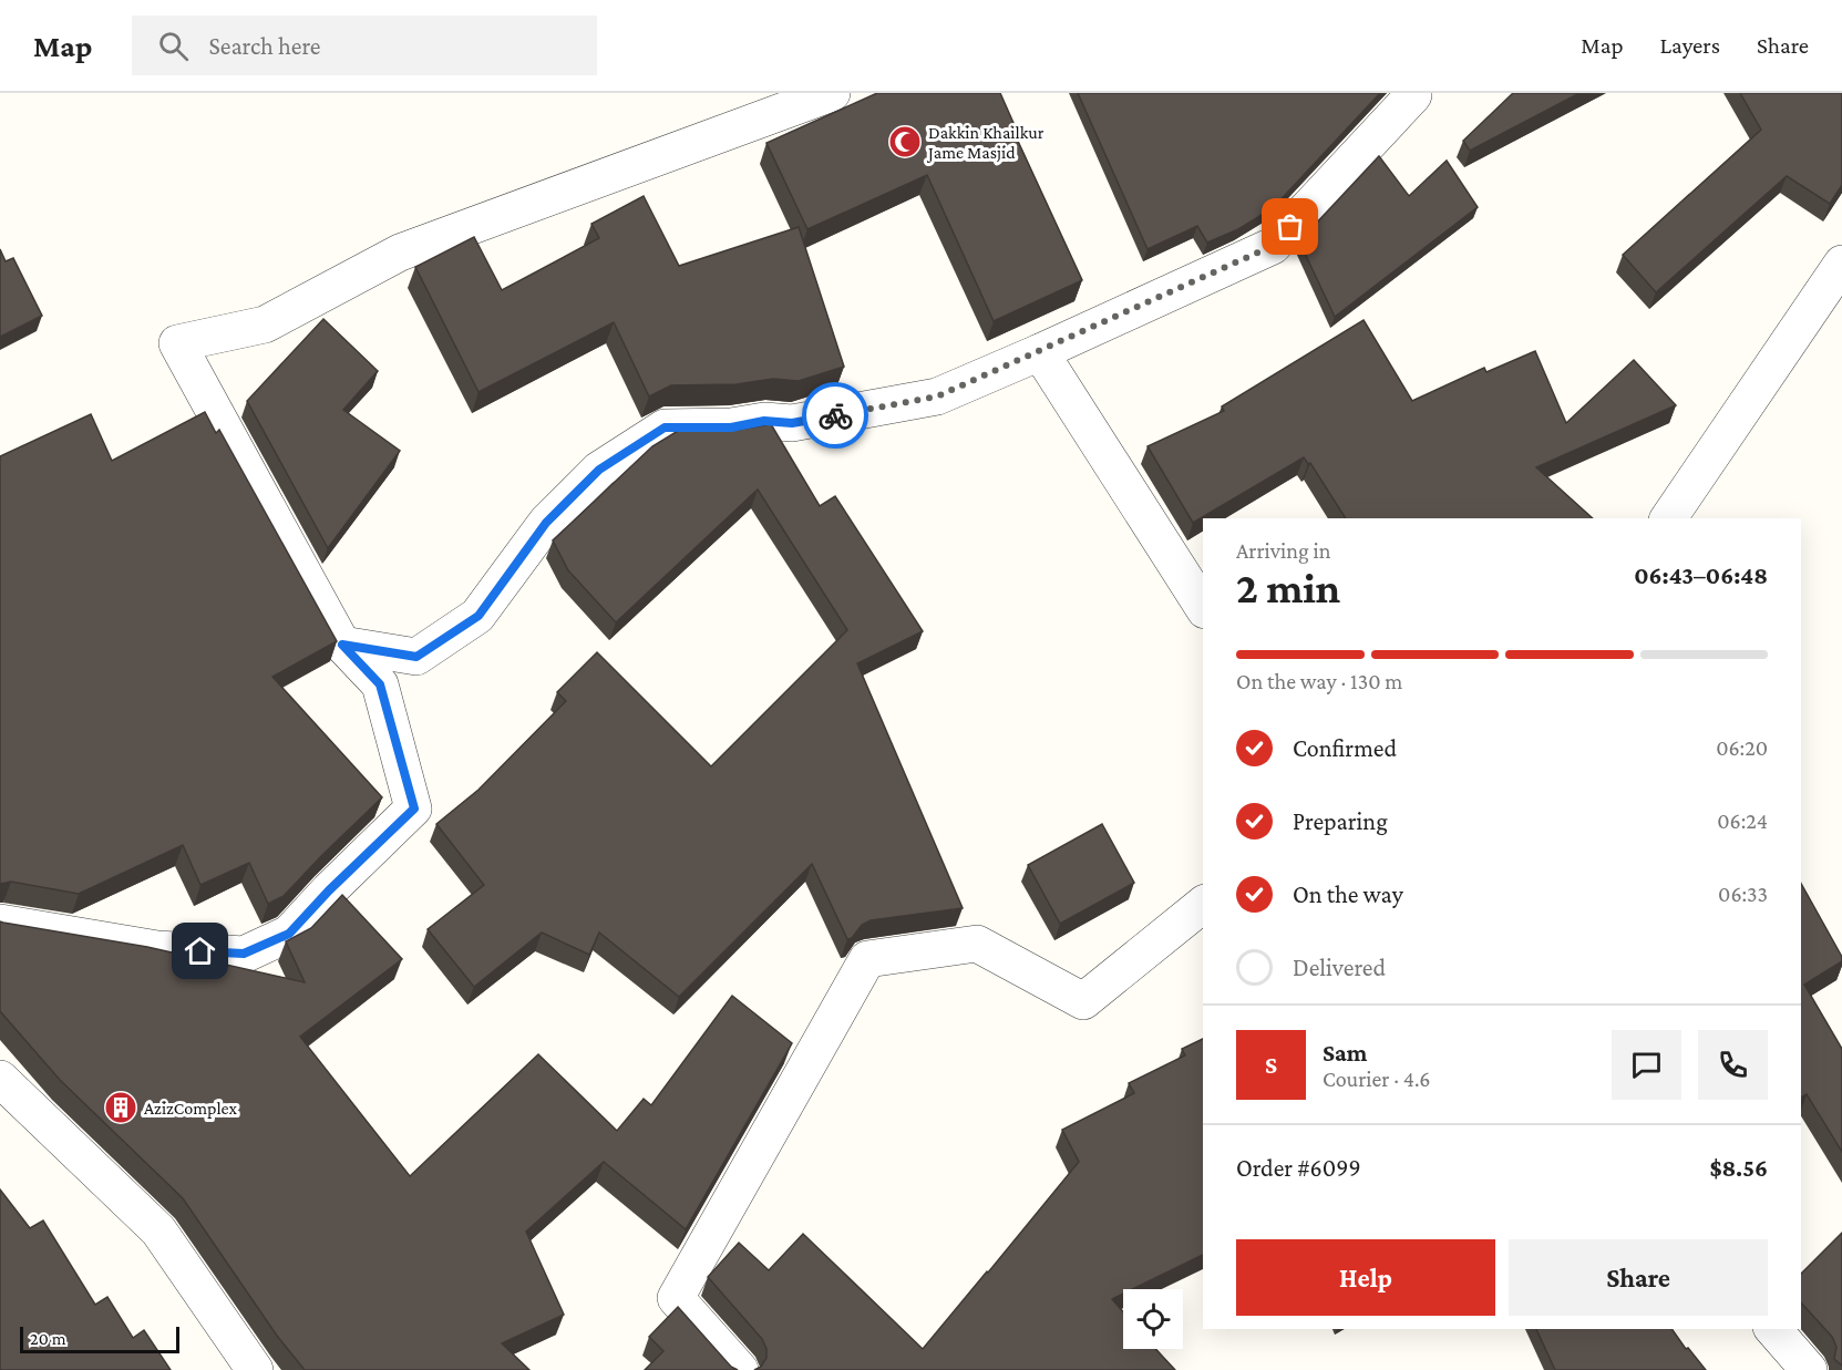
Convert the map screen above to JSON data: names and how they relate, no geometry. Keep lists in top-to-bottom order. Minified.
{"places":{"mosque":["Dakkin Khailkur Jame Masjid"],"building":["AzizComplex"]},"scale_bar":"20 m","page":{"header":"Map","search":"Search here","nav":["Map","Layers","Share"],"heading":["2 min","Arriving in","06:43–06:48"],"panel":["Sam","Courier · 4.6","Order #6099","$8.56"],"bar":"On the way · 130 m","list":[["Confirmed","06:20"],["Preparing","06:24"],["On the way","06:33"],"Delivered"],"round":"S","buttons":["Help","Share"],"scale":"20 m"}}
